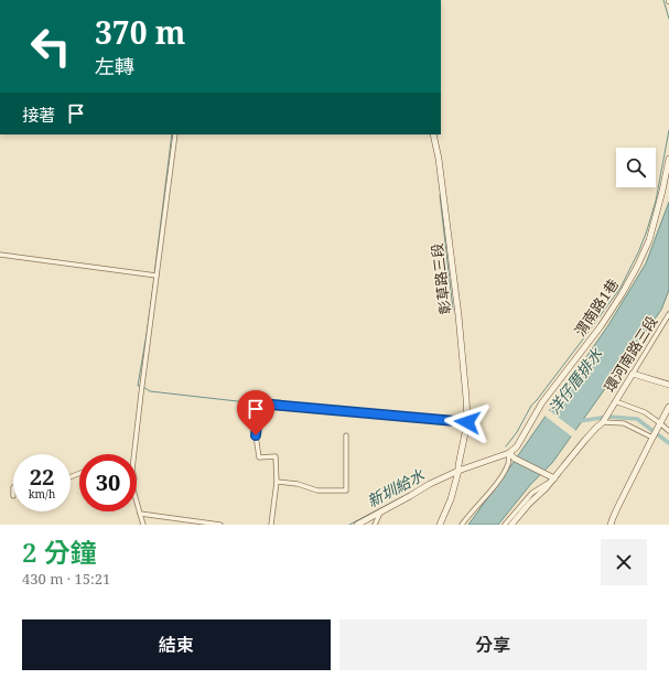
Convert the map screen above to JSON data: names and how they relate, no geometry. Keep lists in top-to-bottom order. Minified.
{"streets":{"street":["彰草路三段","渭南路1巷","環河南路三段"]},"water":["洋仔厝排水","新圳給水"],"page":{"turn":["370 m","左轉"],"then":"接著","speed":"22 km/h","limit":"30","heading":["2 分鐘","430 m · 15:21"],"buttons":["結束","分享"]}}
